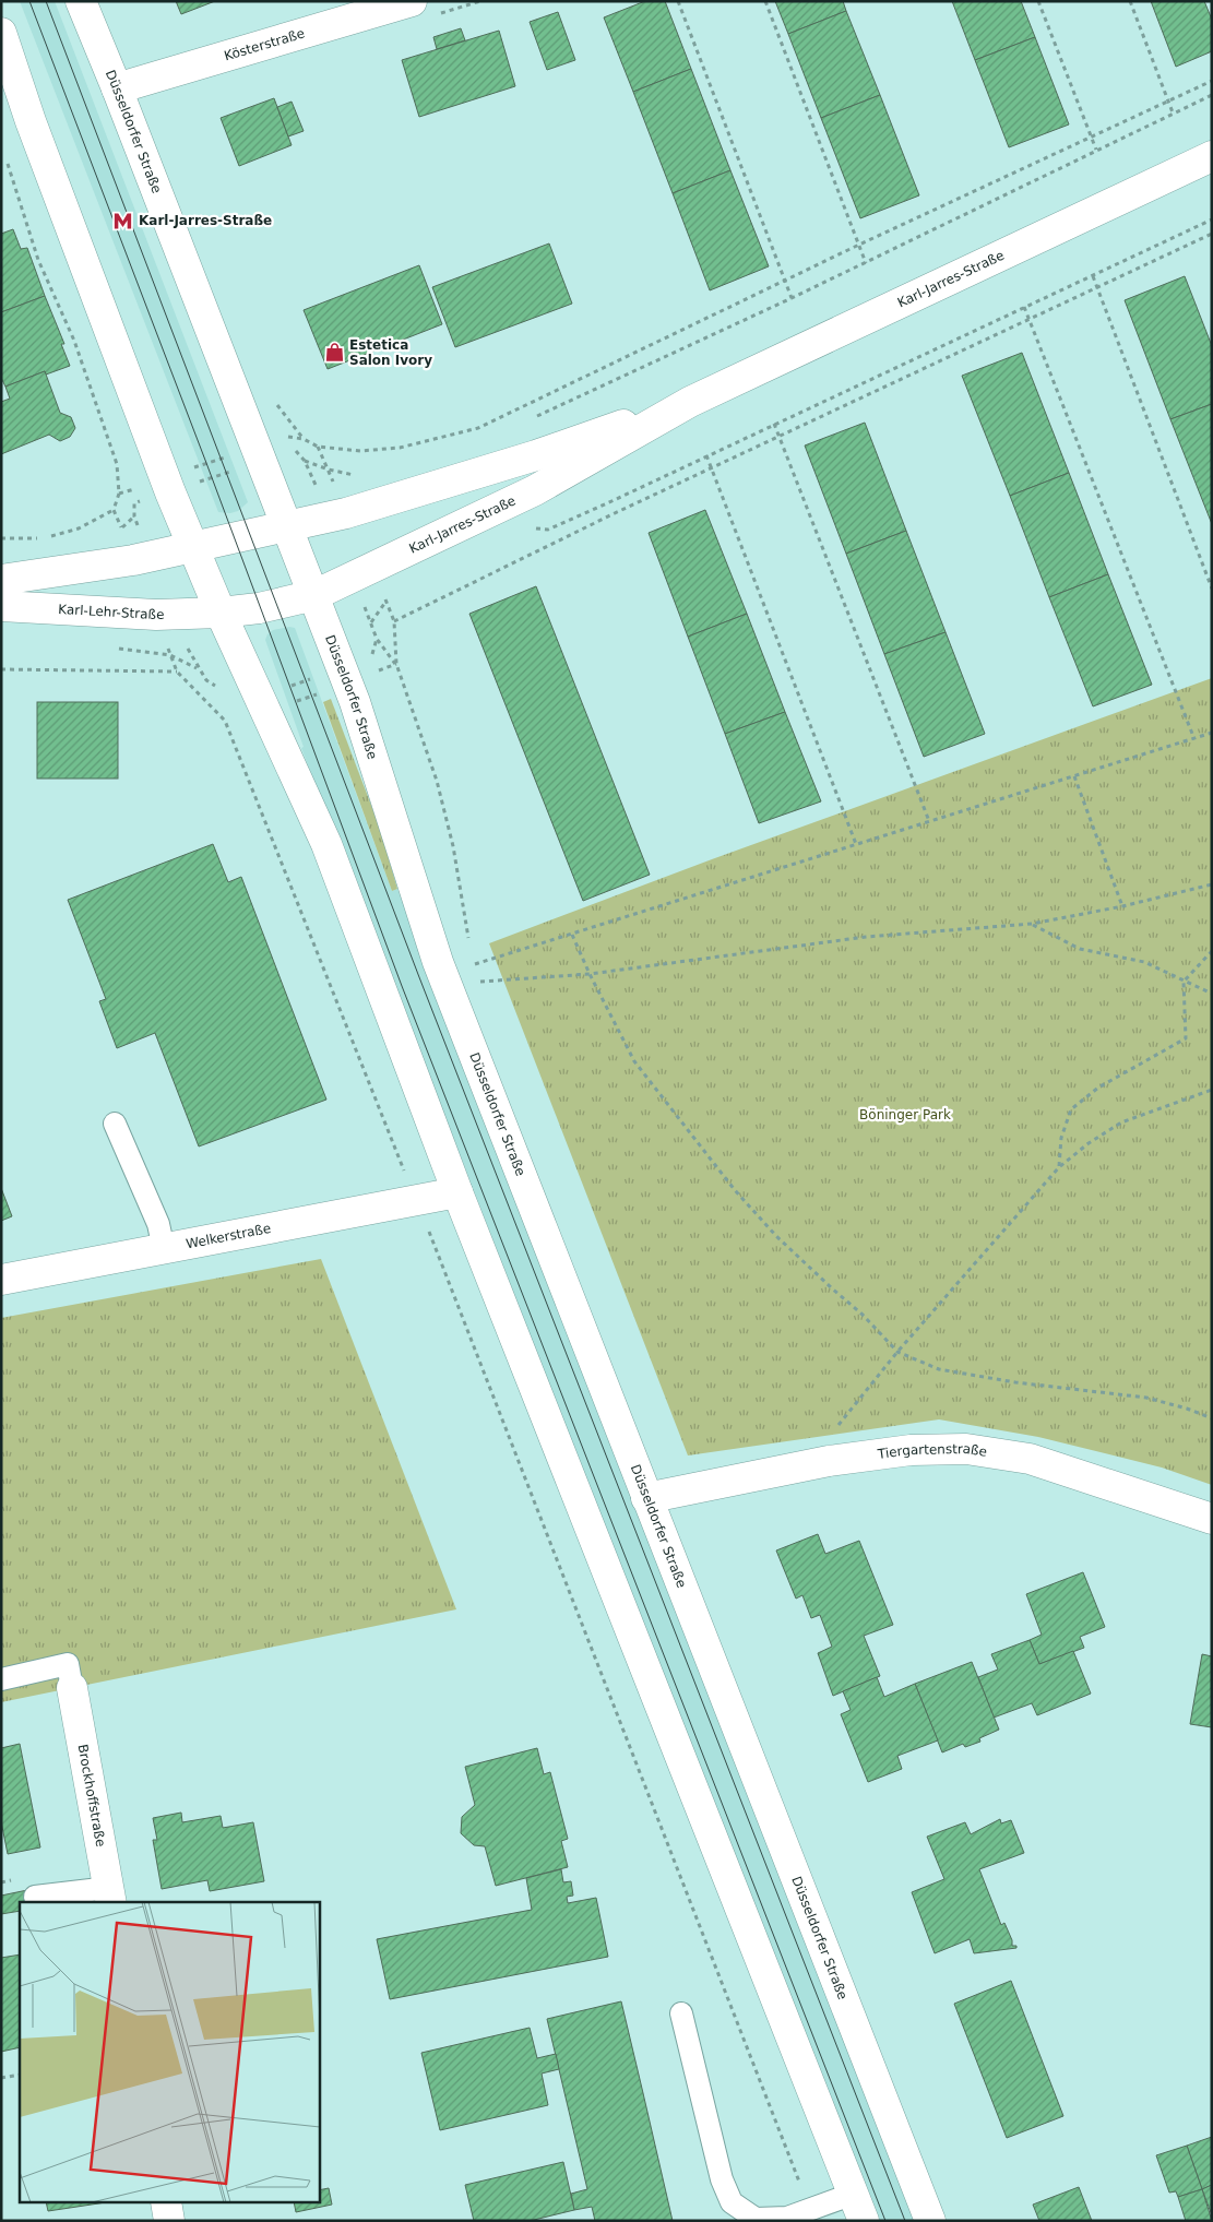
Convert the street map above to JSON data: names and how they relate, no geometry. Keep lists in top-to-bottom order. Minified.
{"streets":{"main road":["Kösterstraße","Düsseldorfer Straße","Karl-Jarres-Straße","Karl-Lehr-Straße","Welkerstraße","Tiergartenstraße","Brockhoffstraße"]},"crossings":[["Kösterstraße","Düsseldorfer Straße"],["Düsseldorfer Straße","Karl-Jarres-Straße"],["Düsseldorfer Straße","Tiergartenstraße"],["Karl-Jarres-Straße","Karl-Lehr-Straße"]],"parks":["Böninger Park"],"places":{"metro station":["Karl-Jarres-Straße"],"shop":["Estetica Salon Ivory"]}}
